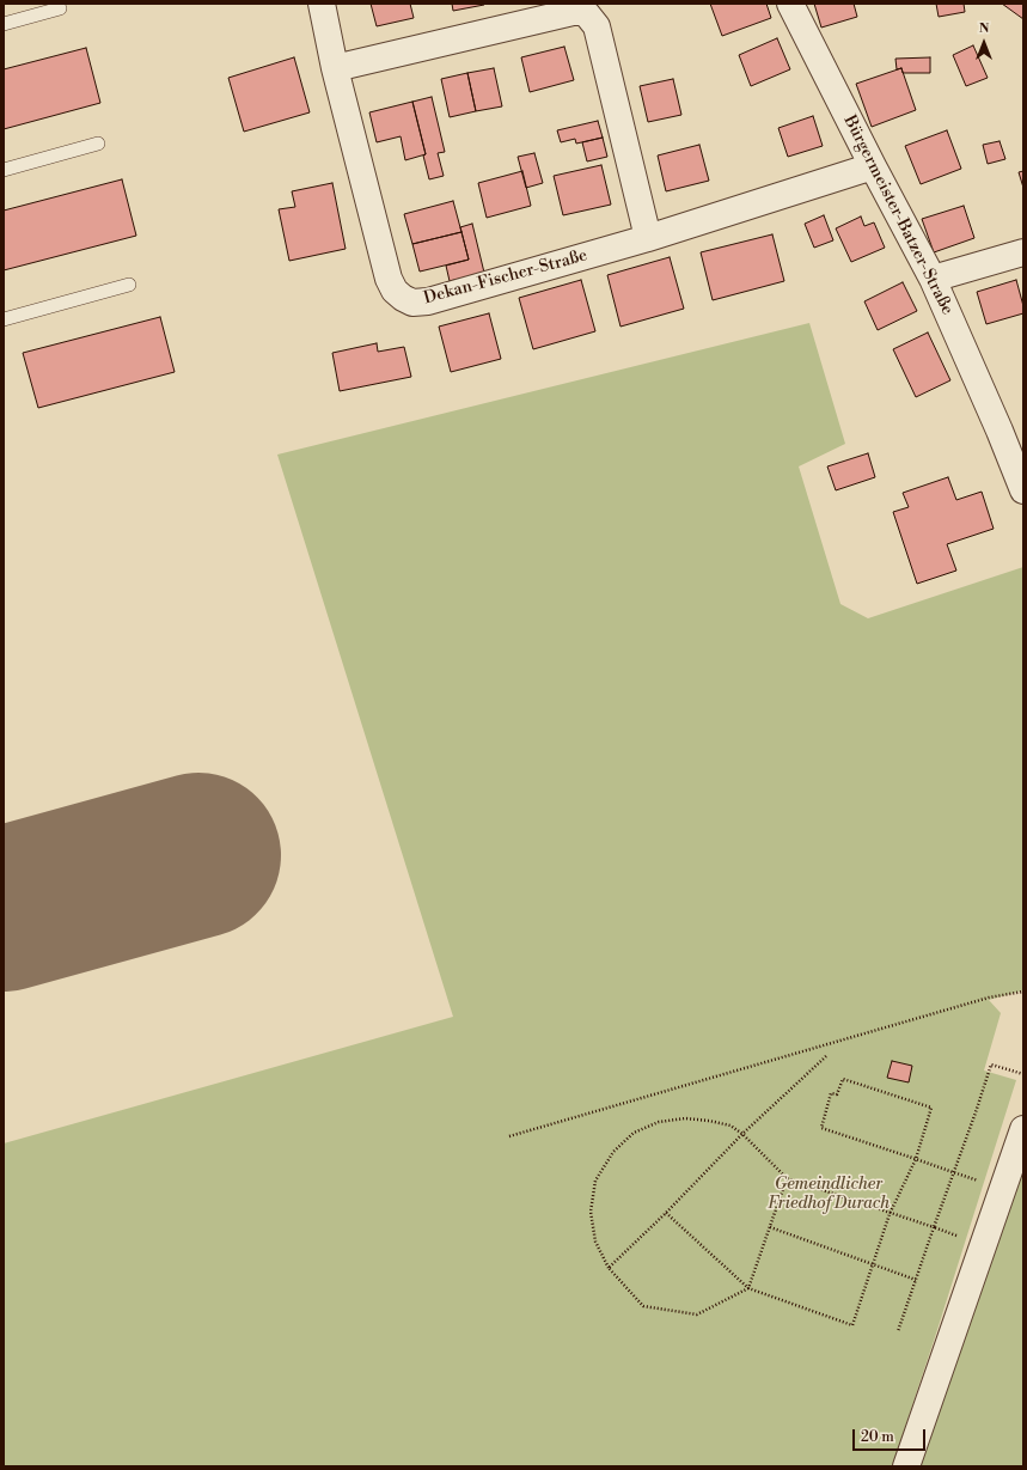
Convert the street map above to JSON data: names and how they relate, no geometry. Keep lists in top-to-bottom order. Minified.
{"streets":{"street":["Bürgermeister-Batzer-Straße","Dekan-Fischer-Straße"]},"crossings":[["Bürgermeister-Batzer-Straße","Dekan-Fischer-Straße"]],"parks":["Gemeindlicher Friedhof Durach"],"scale_bar":"20 m","north":"top"}
